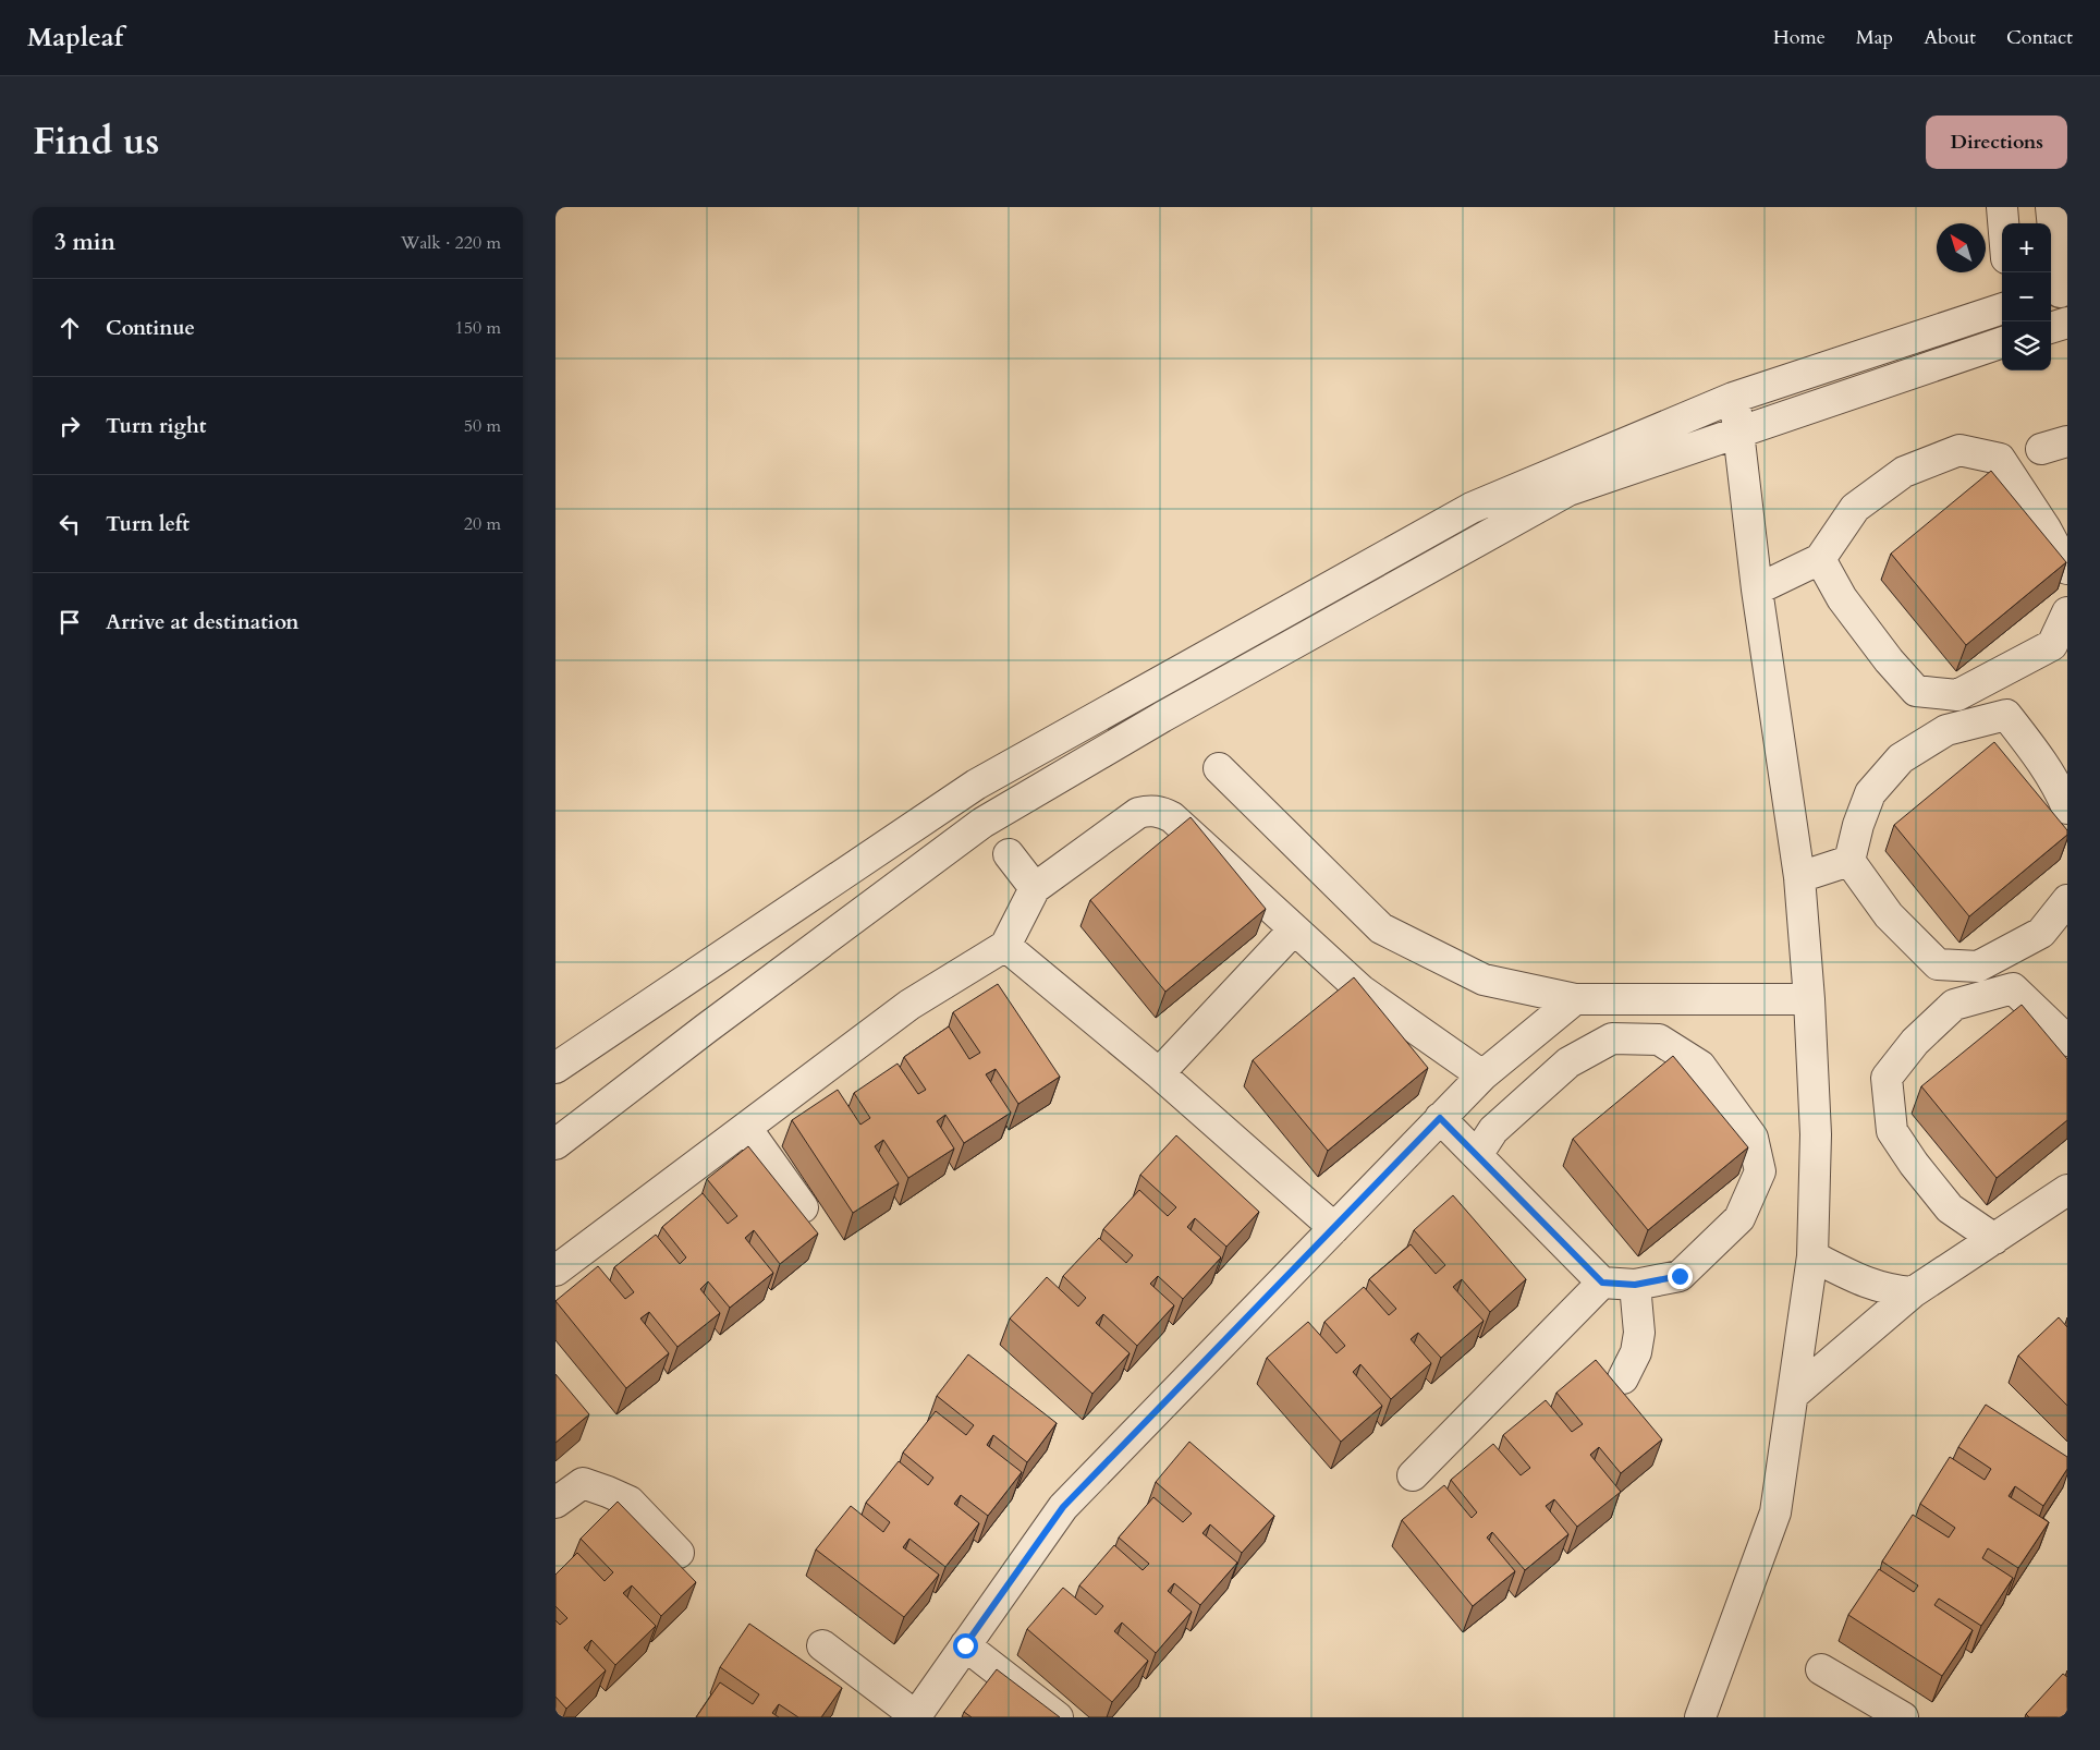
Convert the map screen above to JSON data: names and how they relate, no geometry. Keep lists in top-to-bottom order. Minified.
{"north":"top left","page":{"header":"Mapleaf","nav":["Home","Map","About","Contact"],"title":"Find us","buttons":"Directions","heading":["3 min","Walk · 220 m"],"map_buttons":["+","−"],"list":[["Continue","150 m"],["Turn right","50 m"],["Turn left","20 m"],"Arrive at destination"]}}
